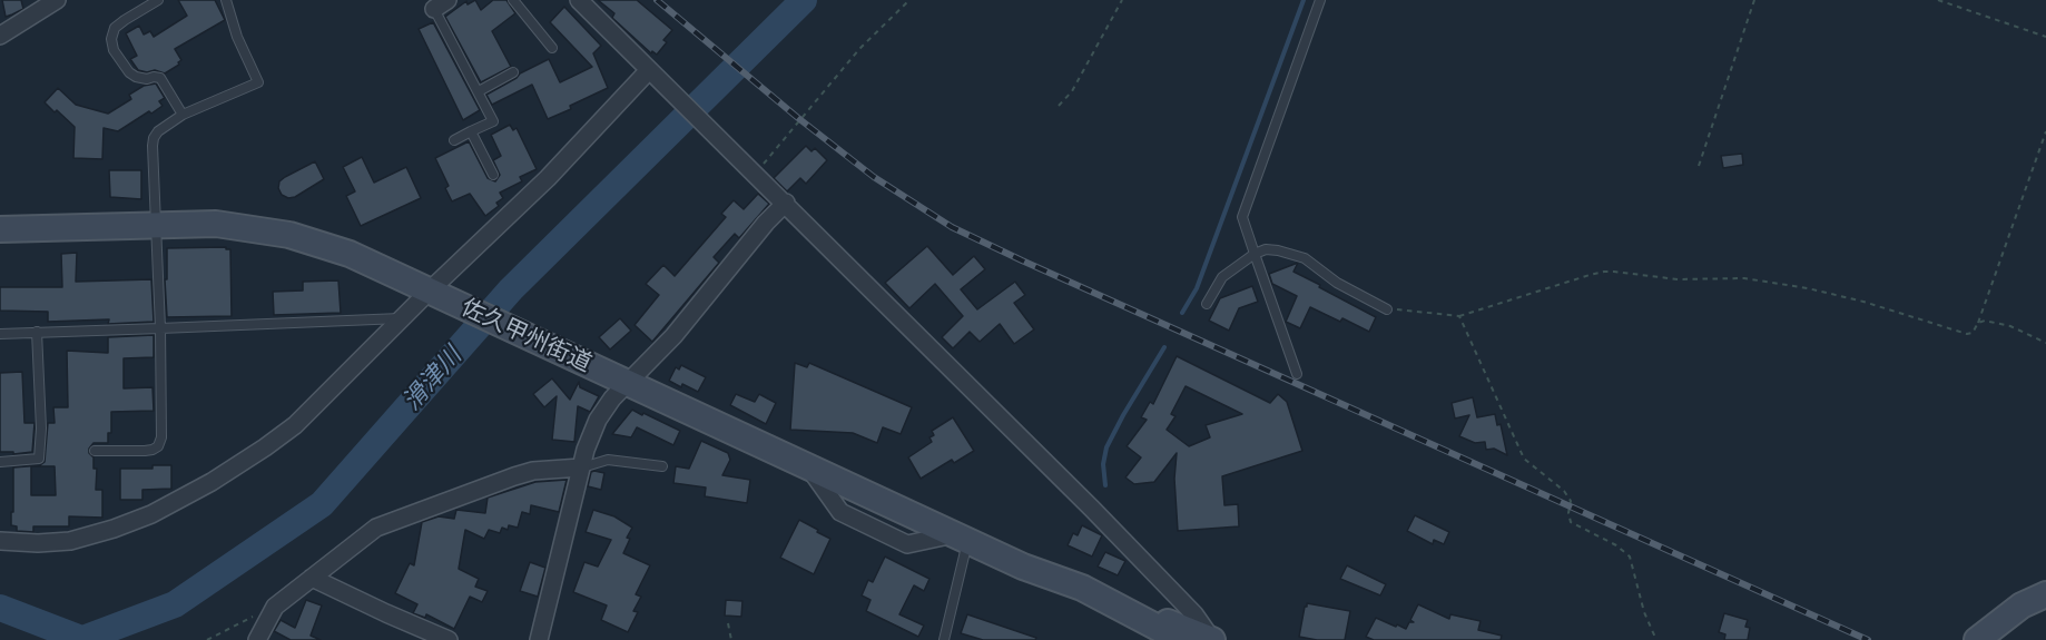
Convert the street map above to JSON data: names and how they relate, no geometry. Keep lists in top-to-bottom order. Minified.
{"streets":{"main road":["佐久甲州街道"]},"water":["滑津川"]}
